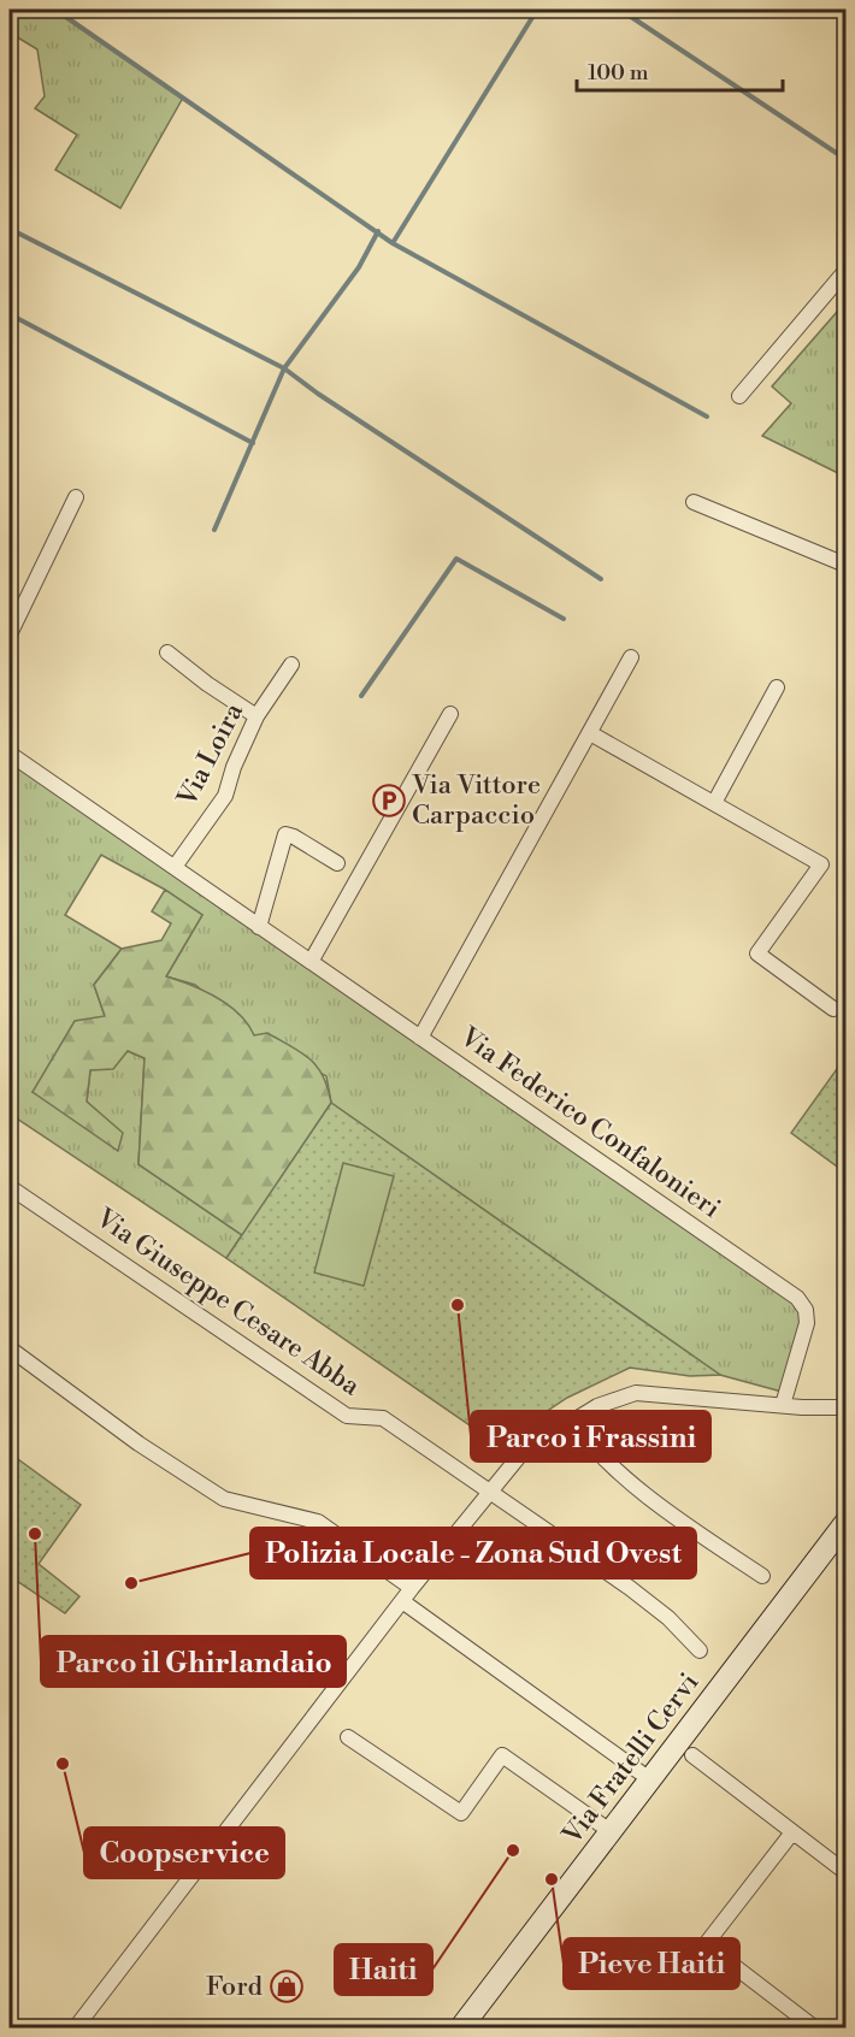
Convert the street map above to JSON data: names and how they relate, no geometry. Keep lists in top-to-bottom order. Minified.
{"streets":{"main road":["Via Fratelli Cervi"],"street":["Via Loira","Via Federico Confalonieri","Via Giuseppe Cesare Abba"]},"crossings":[["Via Loira","Via Federico Confalonieri"]],"places":{"parking":["Via Vittore Carpaccio"],"other":["Parco i Frassini","Parco il Ghirlandaio","Polizia Locale - Zona Sud Ovest","Coopservice","Haiti","Pieve Haiti"],"shop":["Ford"]},"scale_bar":"100 m"}
